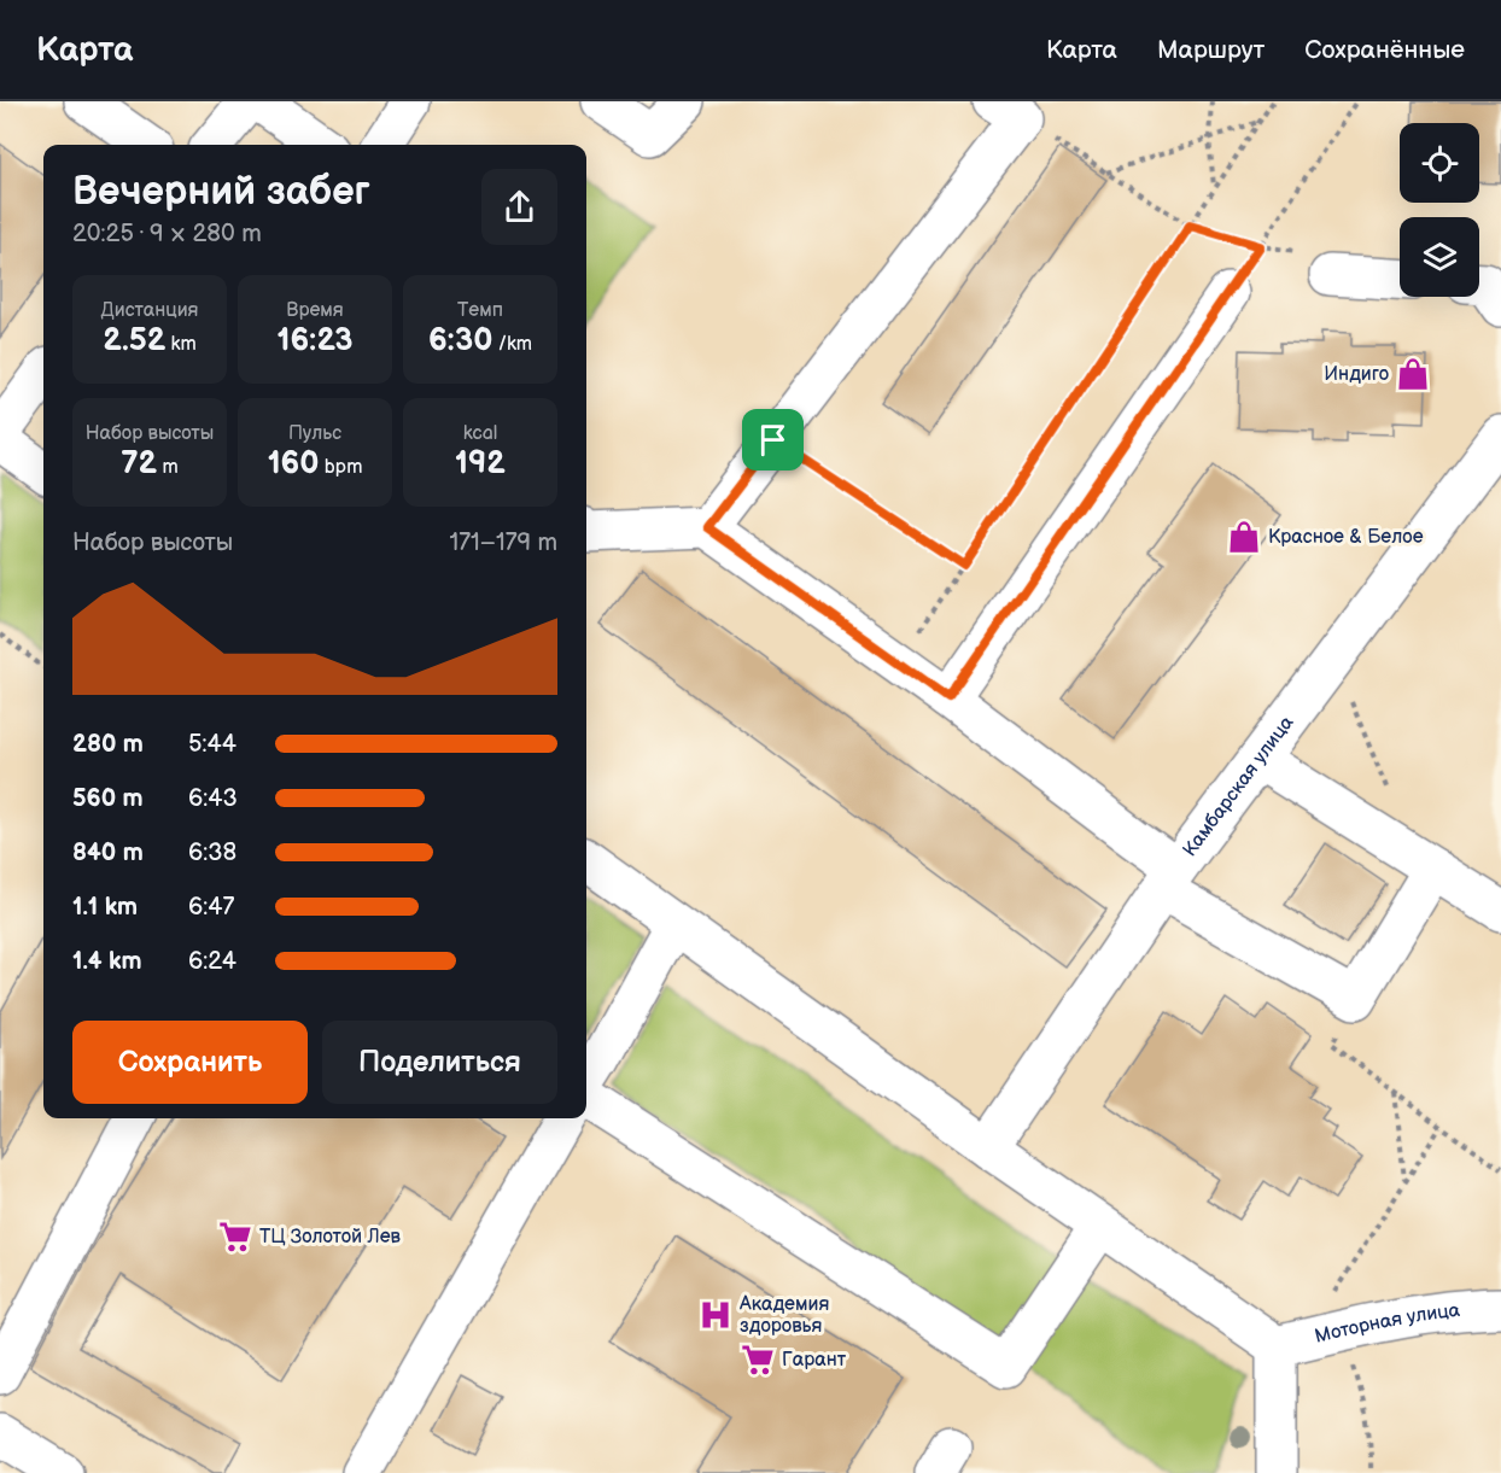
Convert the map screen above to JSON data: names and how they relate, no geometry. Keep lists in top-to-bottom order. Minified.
{"streets":{"street":["Камбарская улица","Моторная улица"]},"places":{"shop":["Индиго","Красное & Белое"],"supermarket":["ТЦ Золотой Лев","Гарант"],"hospital":["Академия здоровья"]},"page":{"header":"Карта","nav":["Карта","Маршрут","Сохранённые"],"heading":["Вечерний забег","20:25 · 9 × 280 m"],"stats":[["Дистанция","2.52 km"],["Время","16:23"],["Темп","6:30 /km"],["Набор высоты","72 m"],["Пульс","160 bpm"],["kcal","192"]],"chart":["Набор высоты","171–179 m"],"list":[{"name":"280 m","note":"5:44"},{"name":"560 m","note":"6:43"},{"name":"840 m","note":"6:38"},{"name":"1.1 km","note":"6:47"},{"name":"1.4 km","note":"6:24"}],"buttons":["Сохранить","Поделиться"]}}
